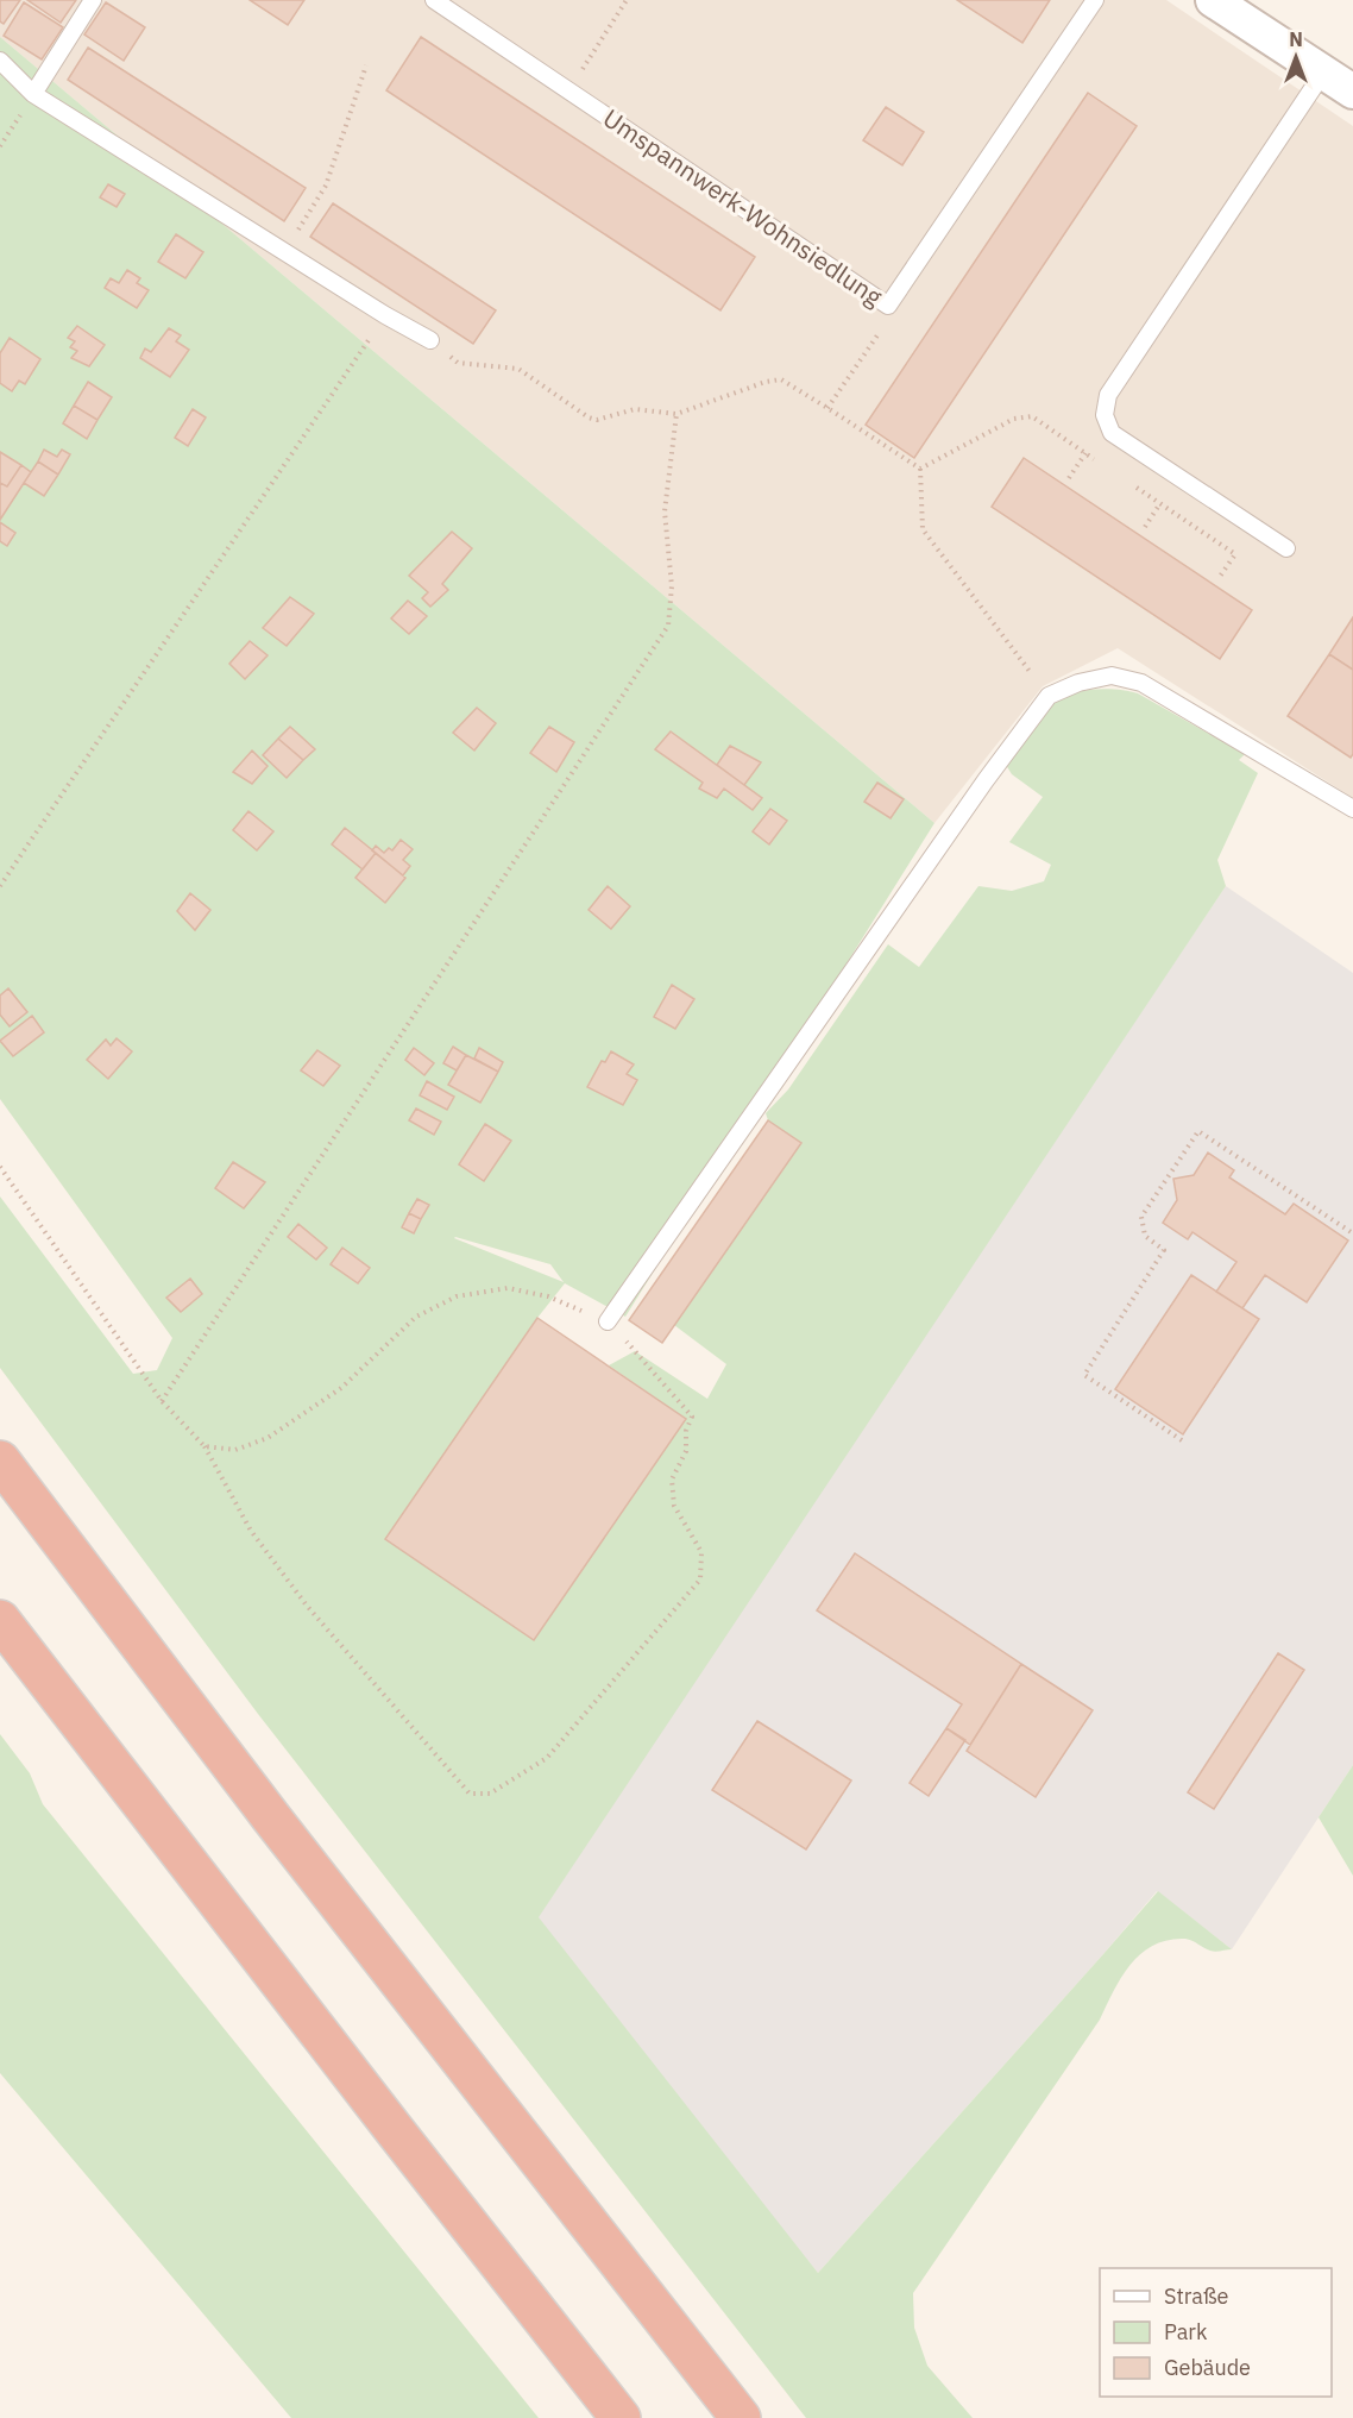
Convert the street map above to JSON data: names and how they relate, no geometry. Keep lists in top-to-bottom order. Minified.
{"streets":{"lane":["Umspannwerk-Wohnsiedlung"]},"legend":["Straße","Park","Gebäude"],"north":"top"}
